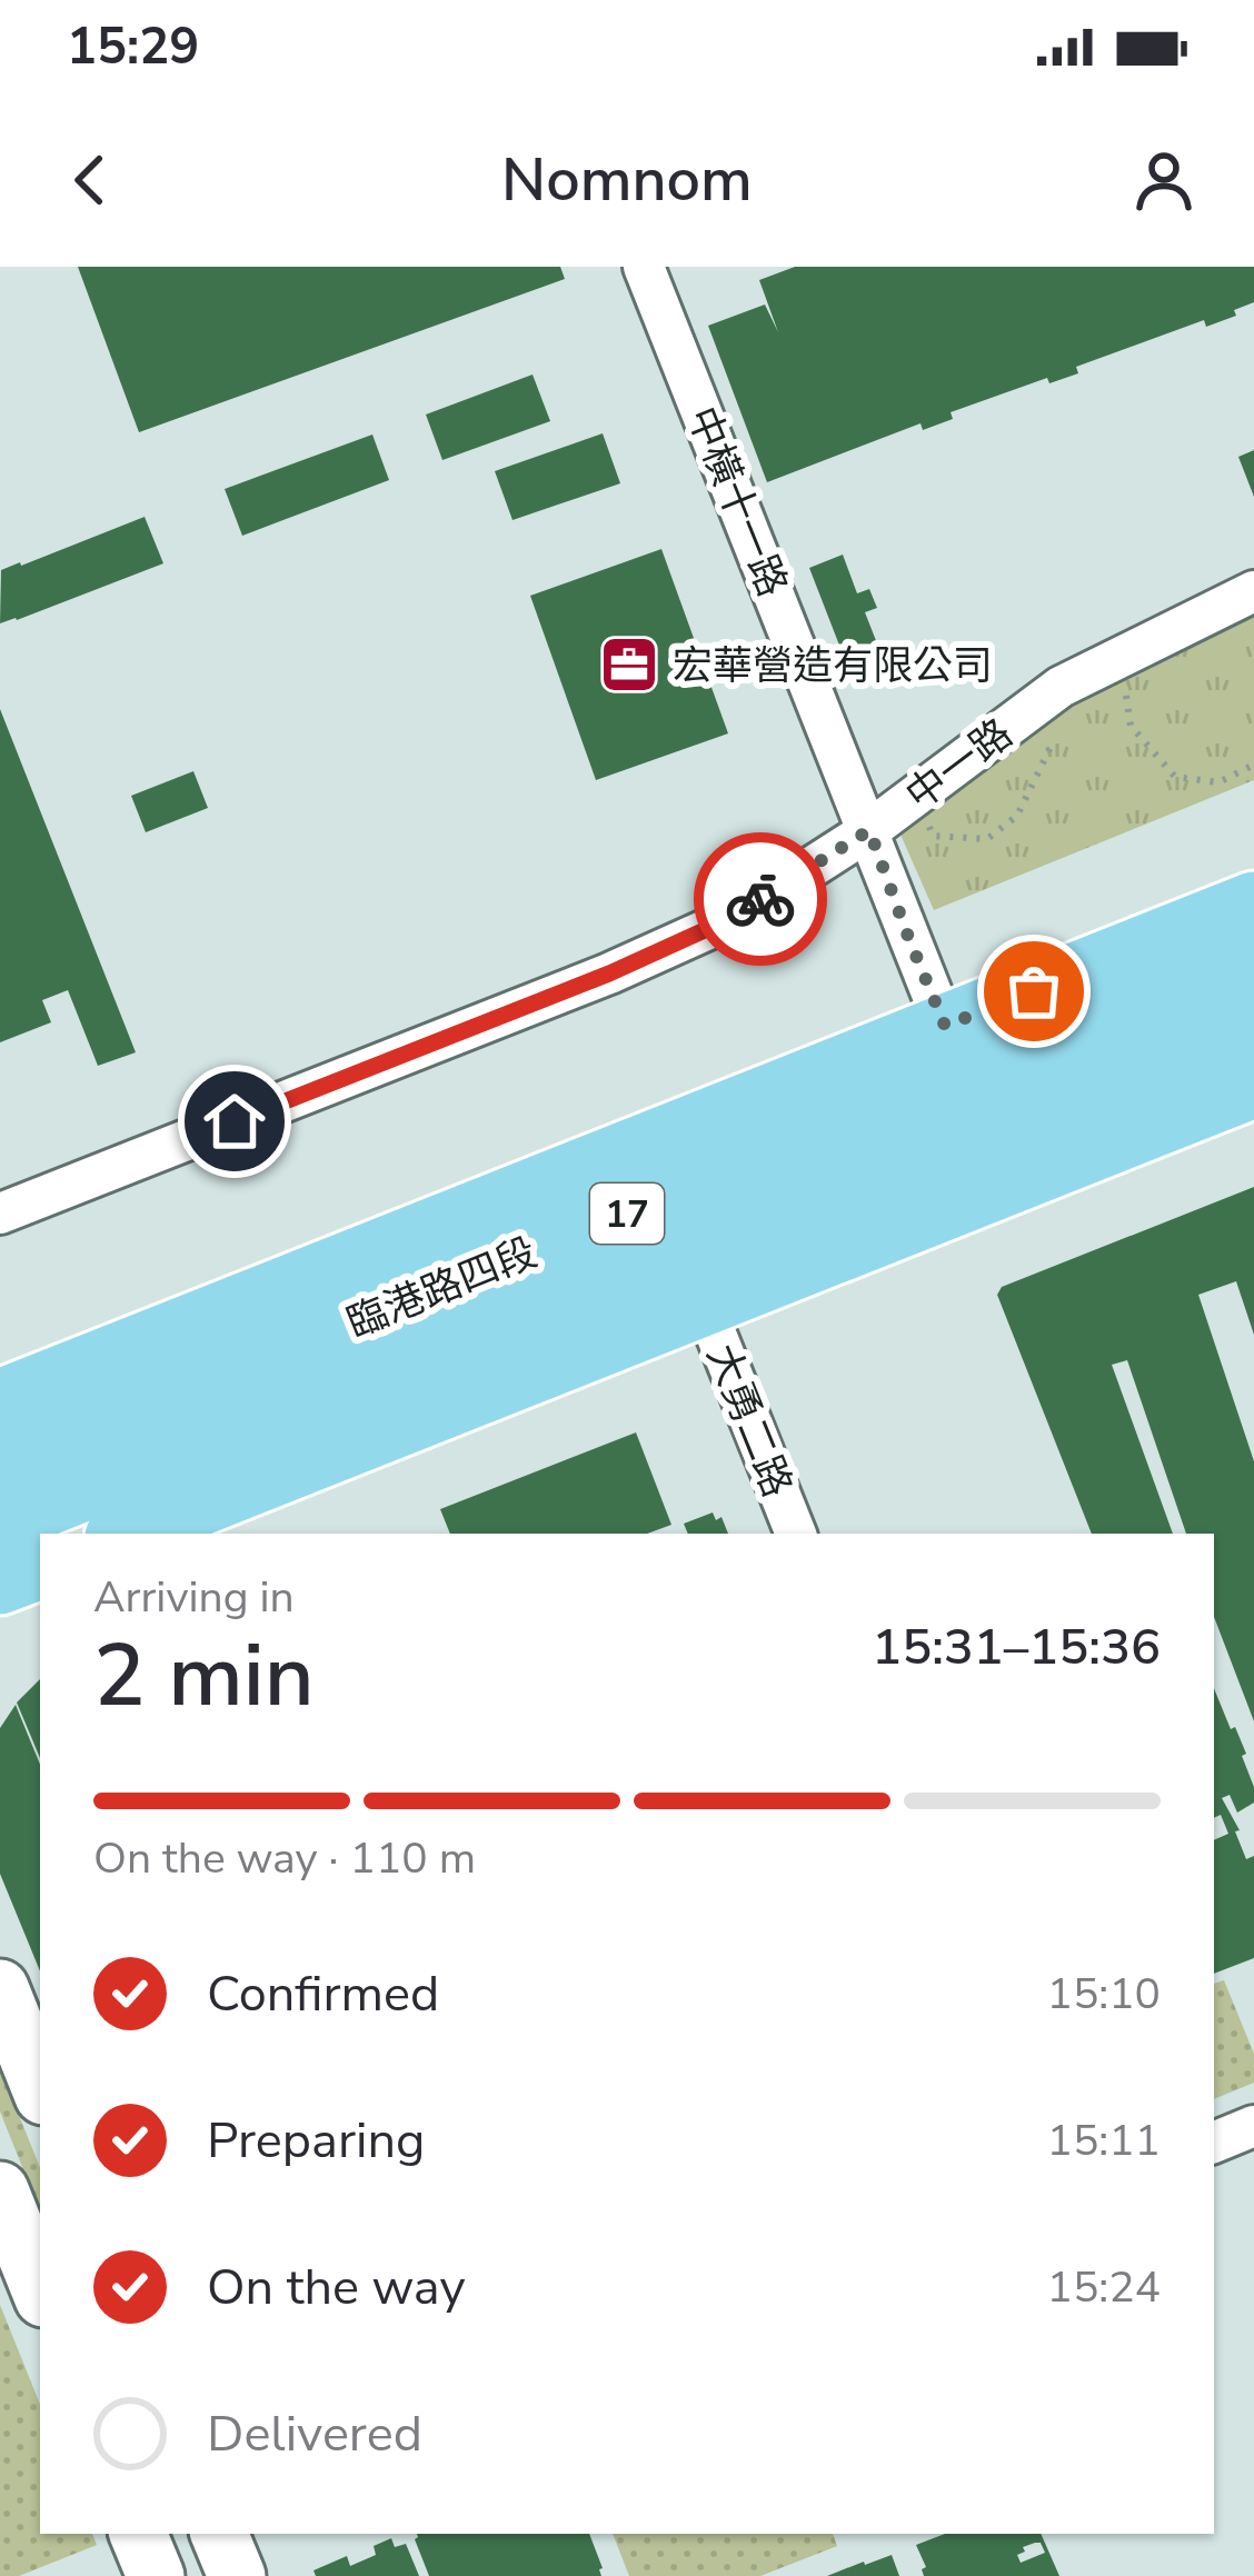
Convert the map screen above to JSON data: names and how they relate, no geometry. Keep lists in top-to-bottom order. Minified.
{"streets":{"main road":["17","臨港路四段"],"street":["中橫十一路","中一路","大勇二路"]},"crossings":[["中橫十一路","中一路"],["中橫十一路","臨港路四段"],["臨港路四段","大勇二路"]],"places":{"office":["宏華營造有限公司"]},"page":{"status":"15:29","header":"Nomnom","heading":["2 min","Arriving in","15:31–15:36"],"bar":"On the way · 110 m","list":[["Confirmed","15:10"],["Preparing","15:11"],["On the way","15:24"],"Delivered"]}}
